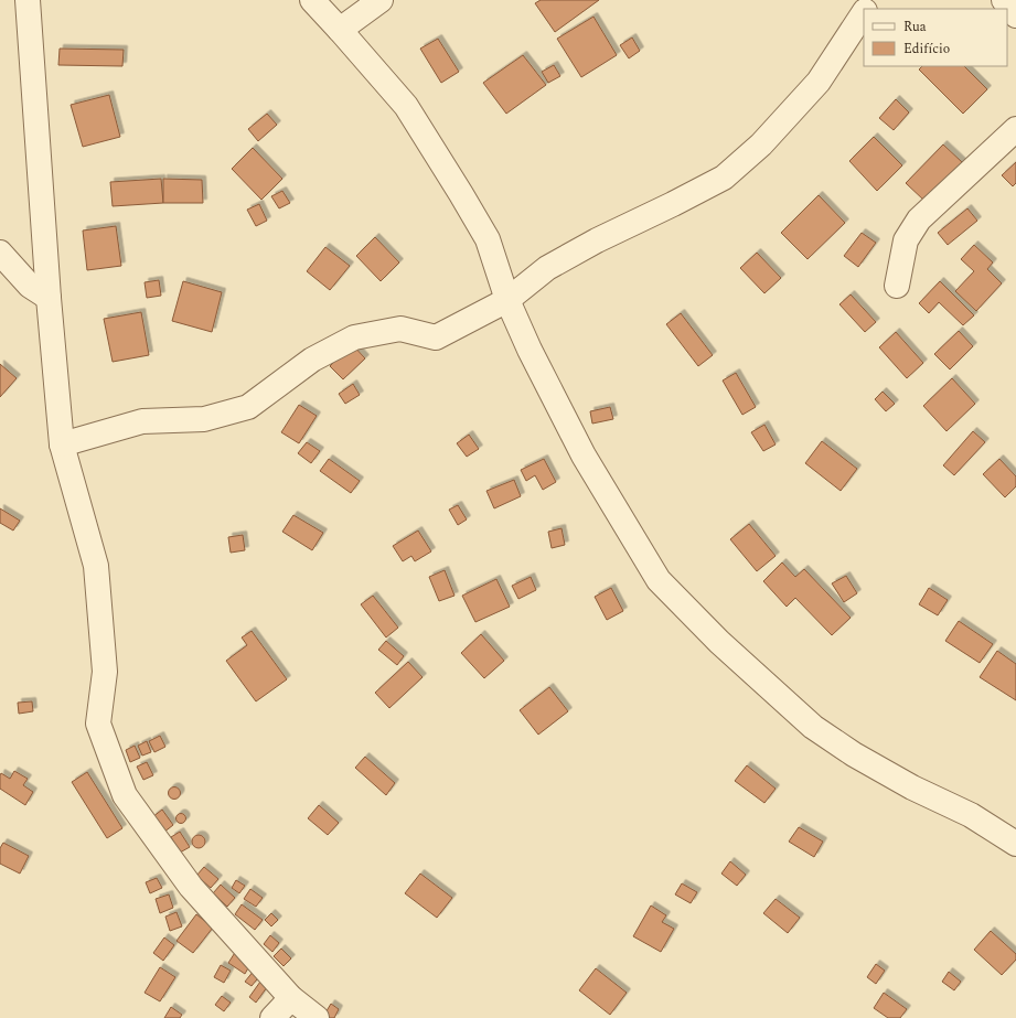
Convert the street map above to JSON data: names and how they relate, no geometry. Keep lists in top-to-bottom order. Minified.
{"legend":["Rua","Edifício"]}
